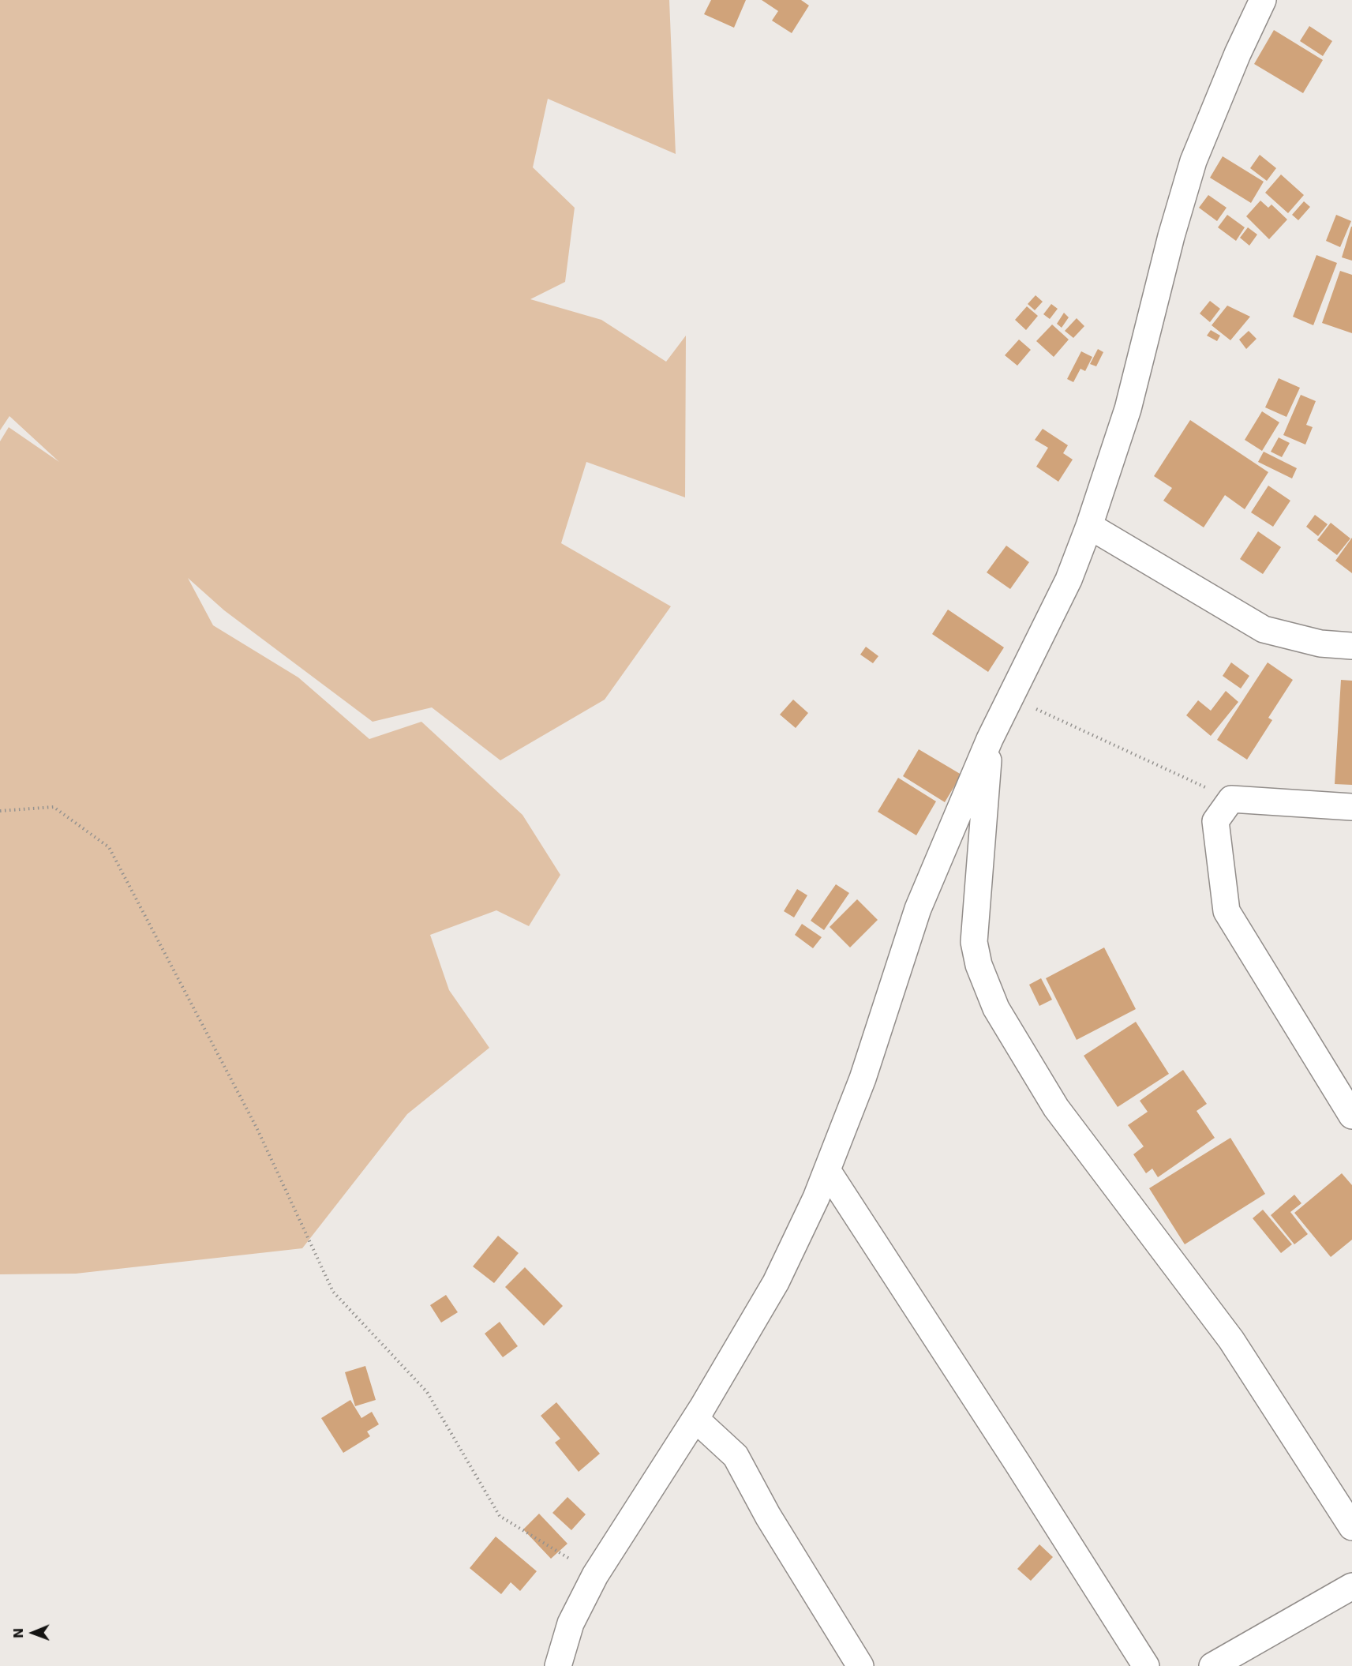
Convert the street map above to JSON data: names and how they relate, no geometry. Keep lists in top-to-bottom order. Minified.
{"north":"left"}
